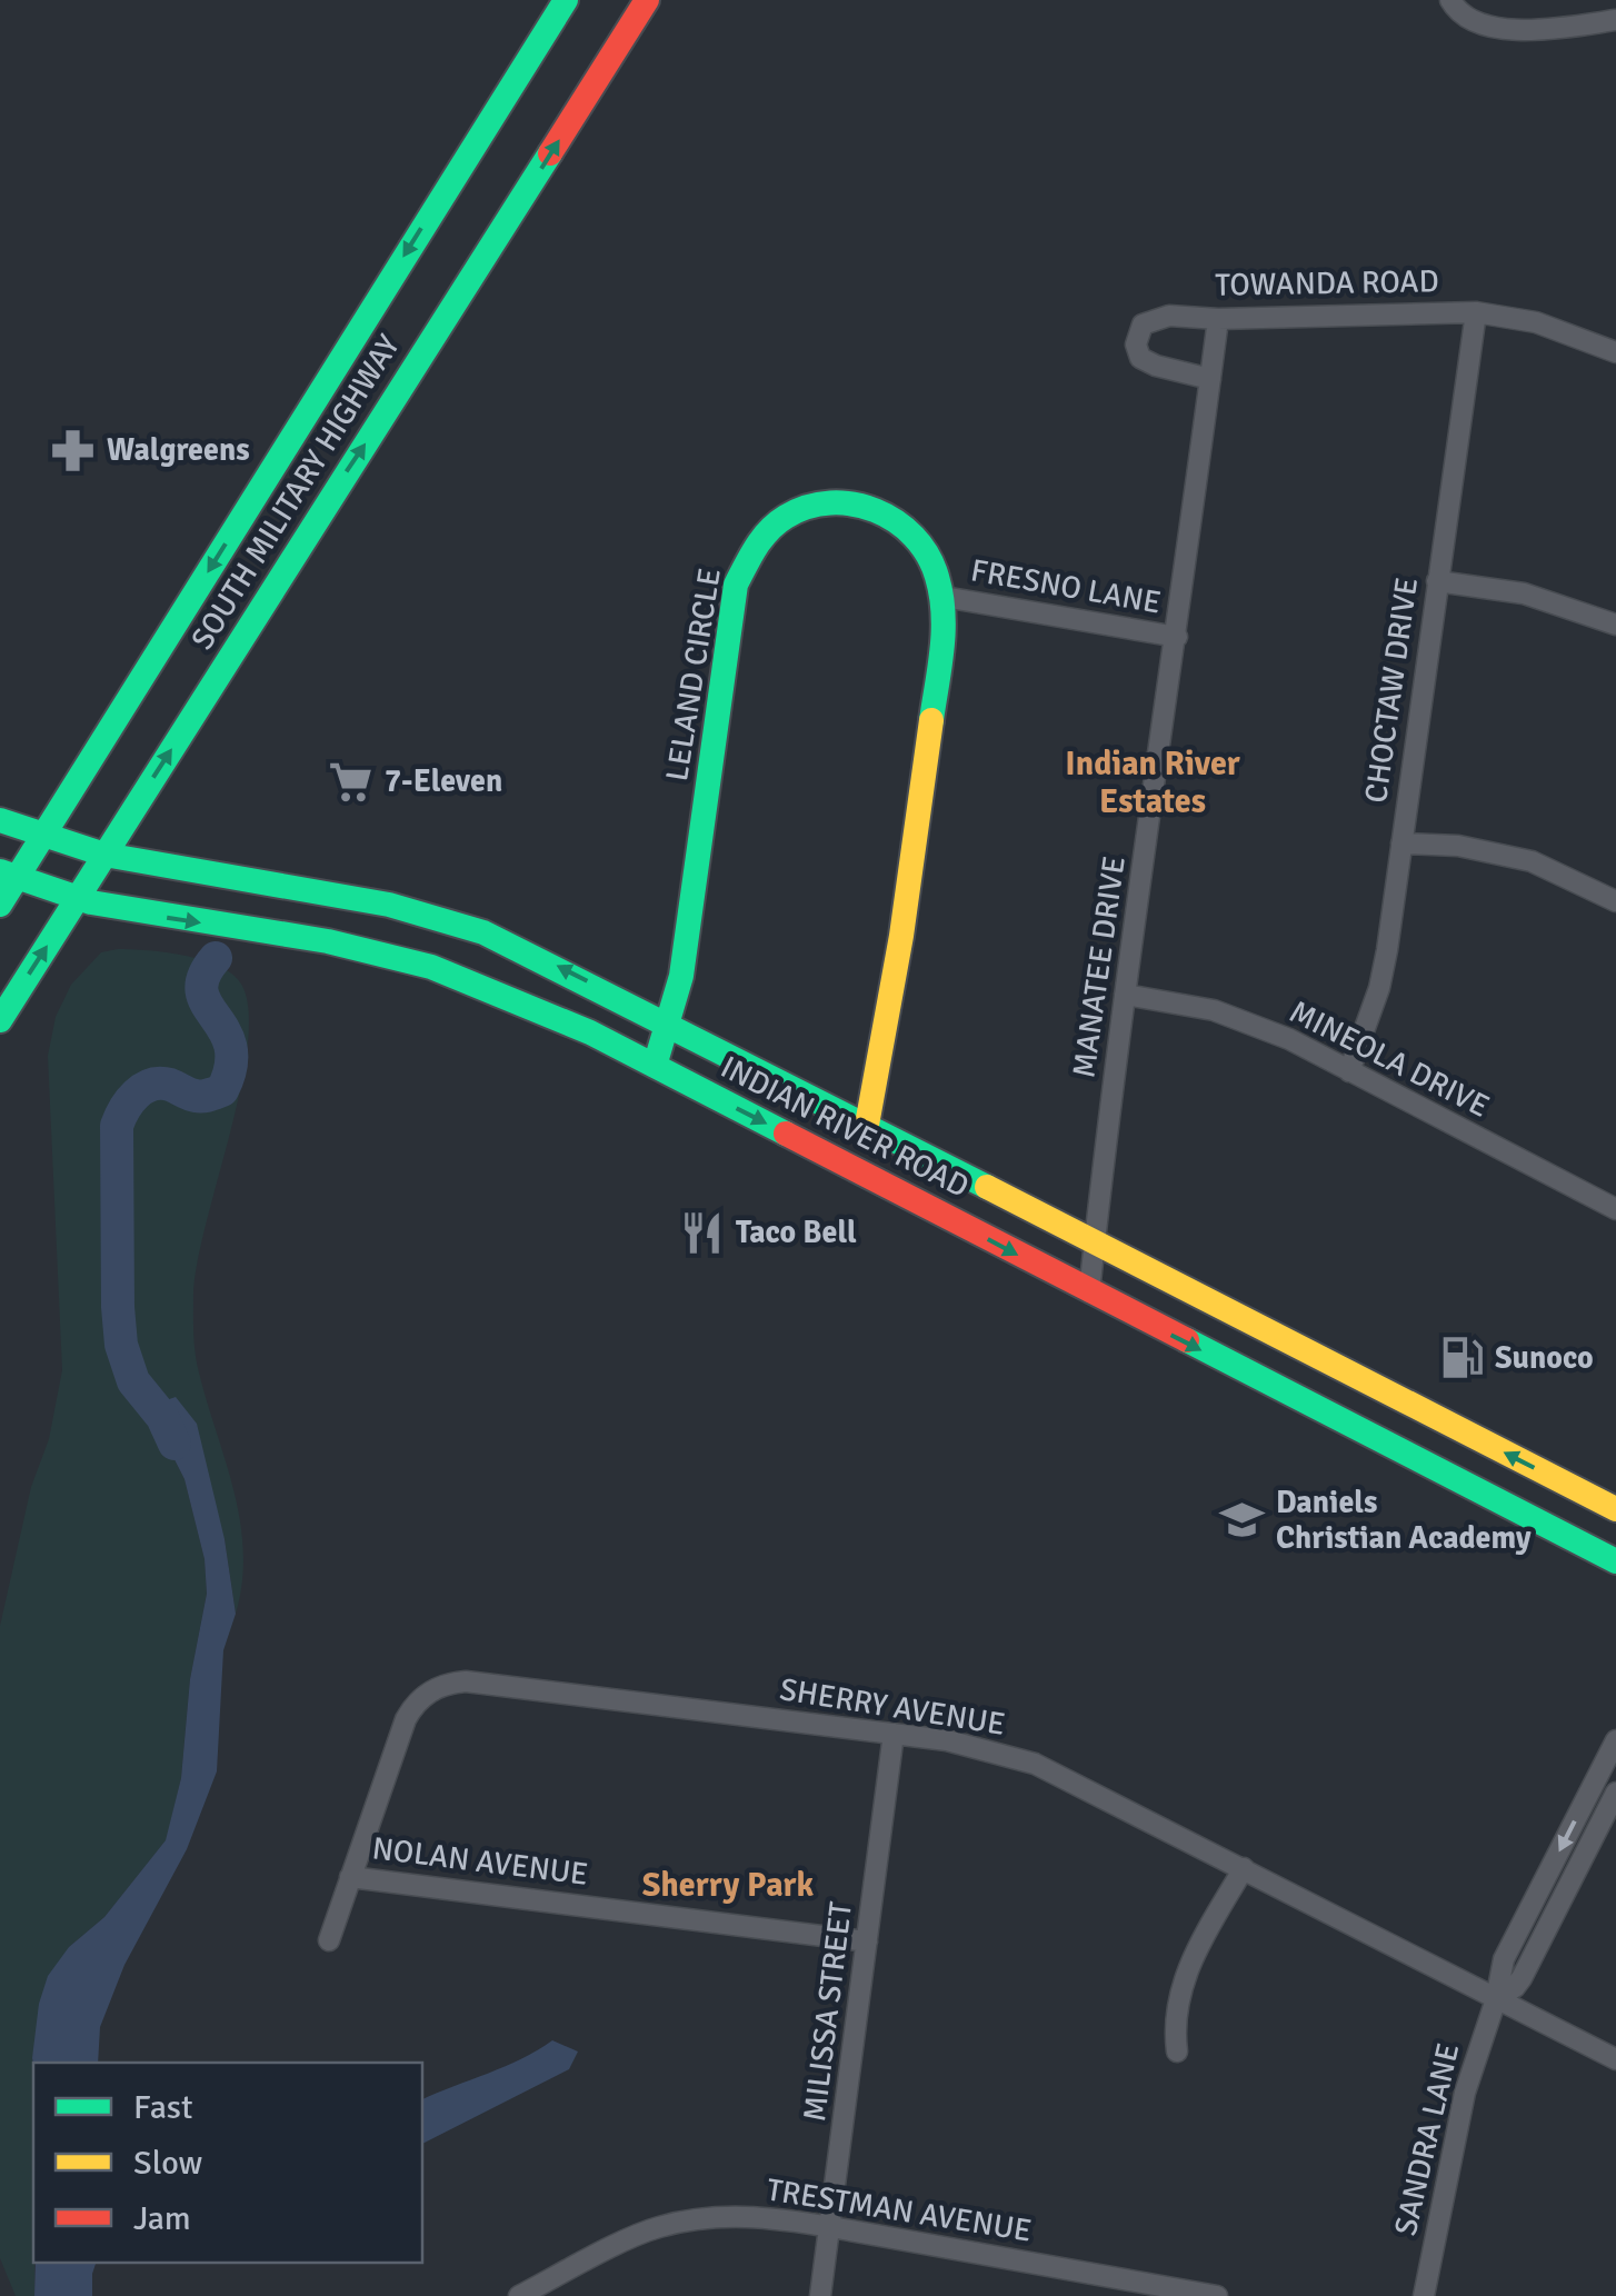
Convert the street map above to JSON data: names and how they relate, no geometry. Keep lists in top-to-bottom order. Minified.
{"streets":{"main road":["SOUTH MILITARY HIGHWAY","LELAND CIRCLE","INDIAN RIVER ROAD"],"street":["TOWANDA ROAD","FRESNO LANE","CHOCTAW DRIVE","MANATEE DRIVE","MINEOLA DRIVE","SHERRY AVENUE","NOLAN AVENUE","MILISSA STREET","SANDRA LANE","TRESTMAN AVENUE"]},"crossings":[["TOWANDA ROAD","CHOCTAW DRIVE"],["TOWANDA ROAD","MANATEE DRIVE"],["SOUTH MILITARY HIGHWAY","INDIAN RIVER ROAD"],["FRESNO LANE","LELAND CIRCLE"],["FRESNO LANE","MANATEE DRIVE"],["LELAND CIRCLE","INDIAN RIVER ROAD"],["CHOCTAW DRIVE","MINEOLA DRIVE"],["MANATEE DRIVE","MINEOLA DRIVE"],["MANATEE DRIVE","INDIAN RIVER ROAD"],["SHERRY AVENUE","NOLAN AVENUE"],["SHERRY AVENUE","MILISSA STREET"],["SHERRY AVENUE","SANDRA LANE"],["NOLAN AVENUE","MILISSA STREET"],["MILISSA STREET","TRESTMAN AVENUE"]],"districts":["Indian River Estates","Sherry Park"],"places":{"pharmacy":["Walgreens"],"supermarket":["7-Eleven"],"restaurant":["Taco Bell"],"fuel station":["Sunoco"],"school or university":["Daniels Christian Academy"]},"legend":["Fast","Slow","Jam"]}
